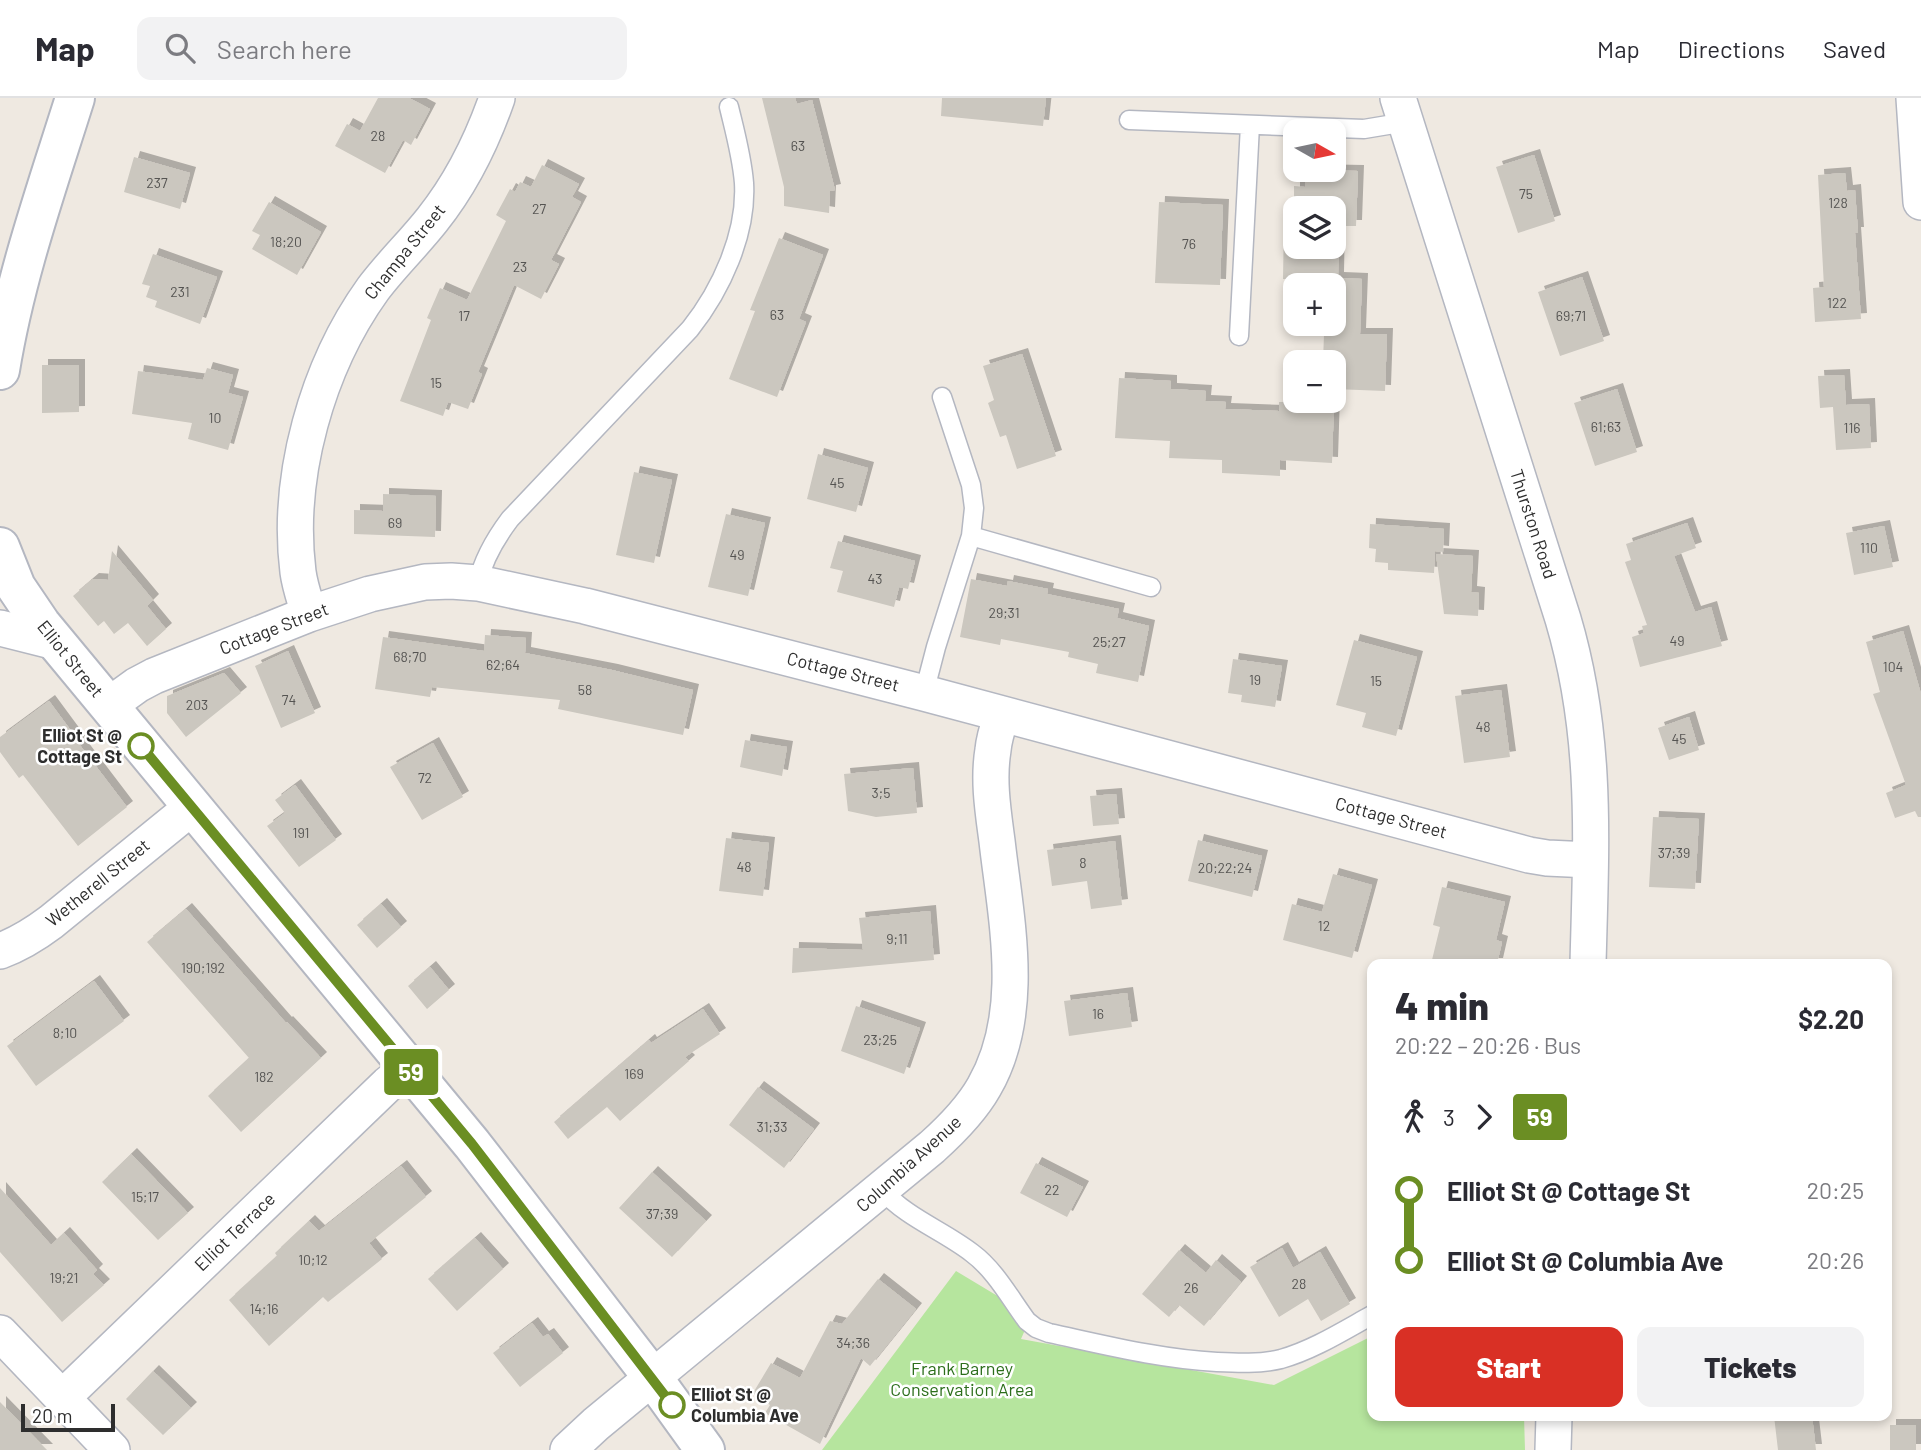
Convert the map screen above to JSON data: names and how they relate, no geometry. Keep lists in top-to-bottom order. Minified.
{"streets":{"street":["Champa Street","Thurston Road","Cottage Street","Elliot Street","Wetherell Street","Columbia Avenue","Elliot Terrace"]},"crossings":[["Champa Street","Cottage Street"],["Thurston Road","Cottage Street"],["Cottage Street","Elliot Street"],["Cottage Street","Columbia Avenue"],["Elliot Street","Wetherell Street"],["Elliot Street","Columbia Avenue"],["Elliot Street","Elliot Terrace"]],"parks":["Frank Barney Conservation Area"],"places":["Elliot St @ Cottage St","Elliot St @ Columbia Ave"],"lines":["bus line 59"],"house_numbers":["28","63","237","75","128","27","18;20","76","23","231","122","63","17","69;71","15","10","61;63","116","45","69","110","49","43","29;31","49","25;27","68;70","62;64","104","19","15","58","74","203","48","45","72","3;5","191","37;39","8","48","20;22;24","12","9;11","190;192","16","8;10","23;25","169","182","31;33","22","15;17","37;39","10;12","19;21","28","26","14;16","34;36"],"scale_bar":"20 m","north":"right","page":{"header":"Map","search":"Search here","nav":["Map","Directions","Saved"],"on_map":"59","map_buttons":["+","−"],"heading":["4 min","20:22 – 20:26 · Bus","$2.20"],"legs":["3","59"],"list":[{"name":"Elliot St @ Cottage St","value":"20:25"},{"name":"Elliot St @ Columbia Ave","value":"20:26"}],"buttons":["Start","Tickets"],"scale":"20 m"}}
